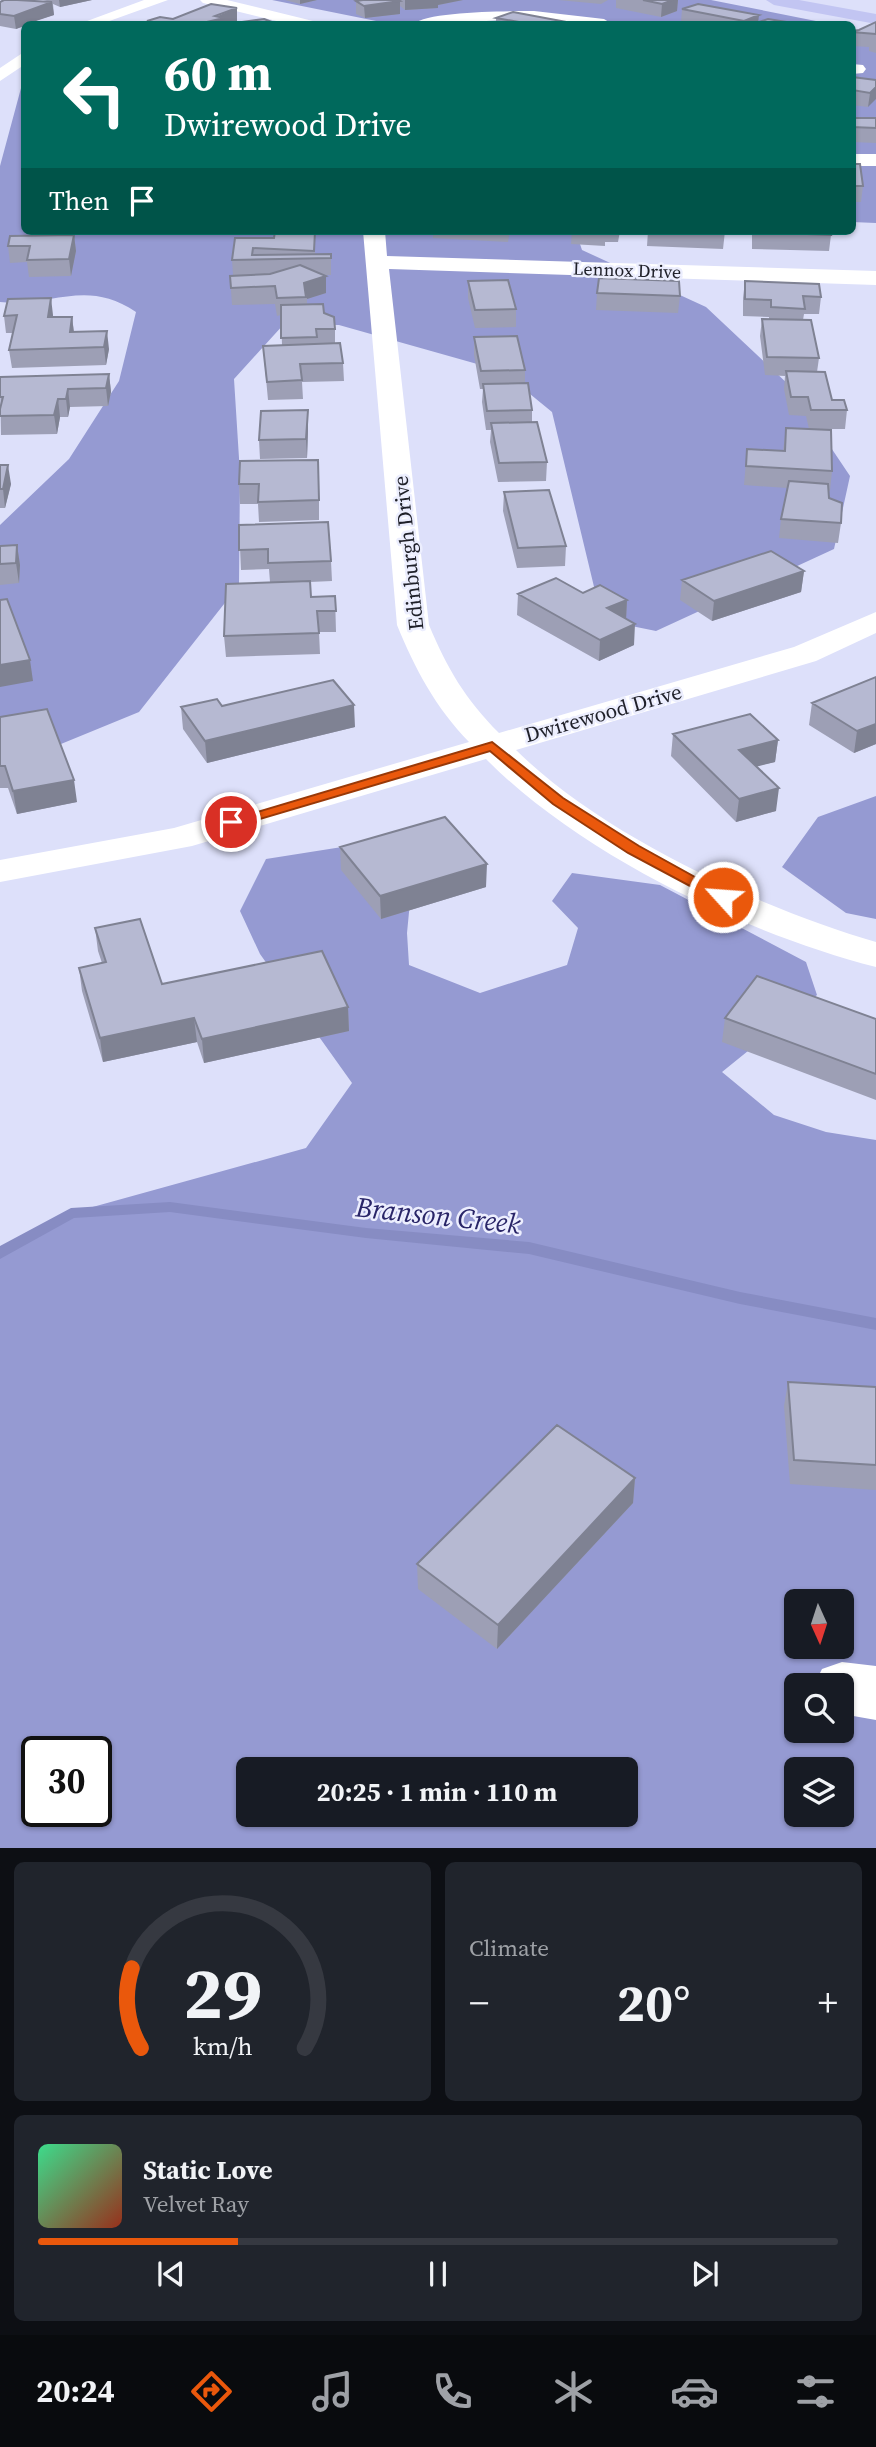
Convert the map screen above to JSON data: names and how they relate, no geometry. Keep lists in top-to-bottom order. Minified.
{"streets":{"street":["Lennox Drive","Edinburgh Drive","Dwirewood Drive"]},"crossings":[["Lennox Drive","Edinburgh Drive"],["Edinburgh Drive","Dwirewood Drive"]],"water":["Branson Creek"],"north":"bottom","page":{"turn":["60 m","Dwirewood Drive"],"then":"Then","limit":"30","trip":"20:25 · 1 min · 110 m","tile":"Climate","heat":["−","20°","+"],"song":["Static Love","Velvet Ray"],"tabs":"20:24","gauge":["29","km/h"]}}
